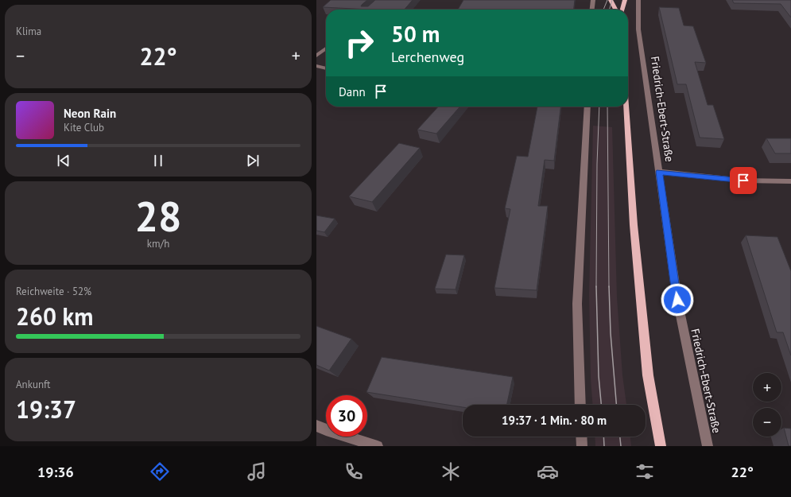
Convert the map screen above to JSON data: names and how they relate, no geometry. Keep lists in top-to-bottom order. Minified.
{"streets":{"street":["Friedrich-Ebert-Straße"]},"page":{"tile":["Klima",["28","km/h"],["Reichweite · 52%","260 km"],["Ankunft","19:37"]],"turn":["50 m","Lerchenweg"],"heat":["−","22°","+"],"then":"Dann","song":["Neon Rain","Kite Club"],"map_buttons":["+","−"],"limit":"30","trip":"19:37 · 1 Min. · 80 m","tabs":["19:36","22°"]}}
